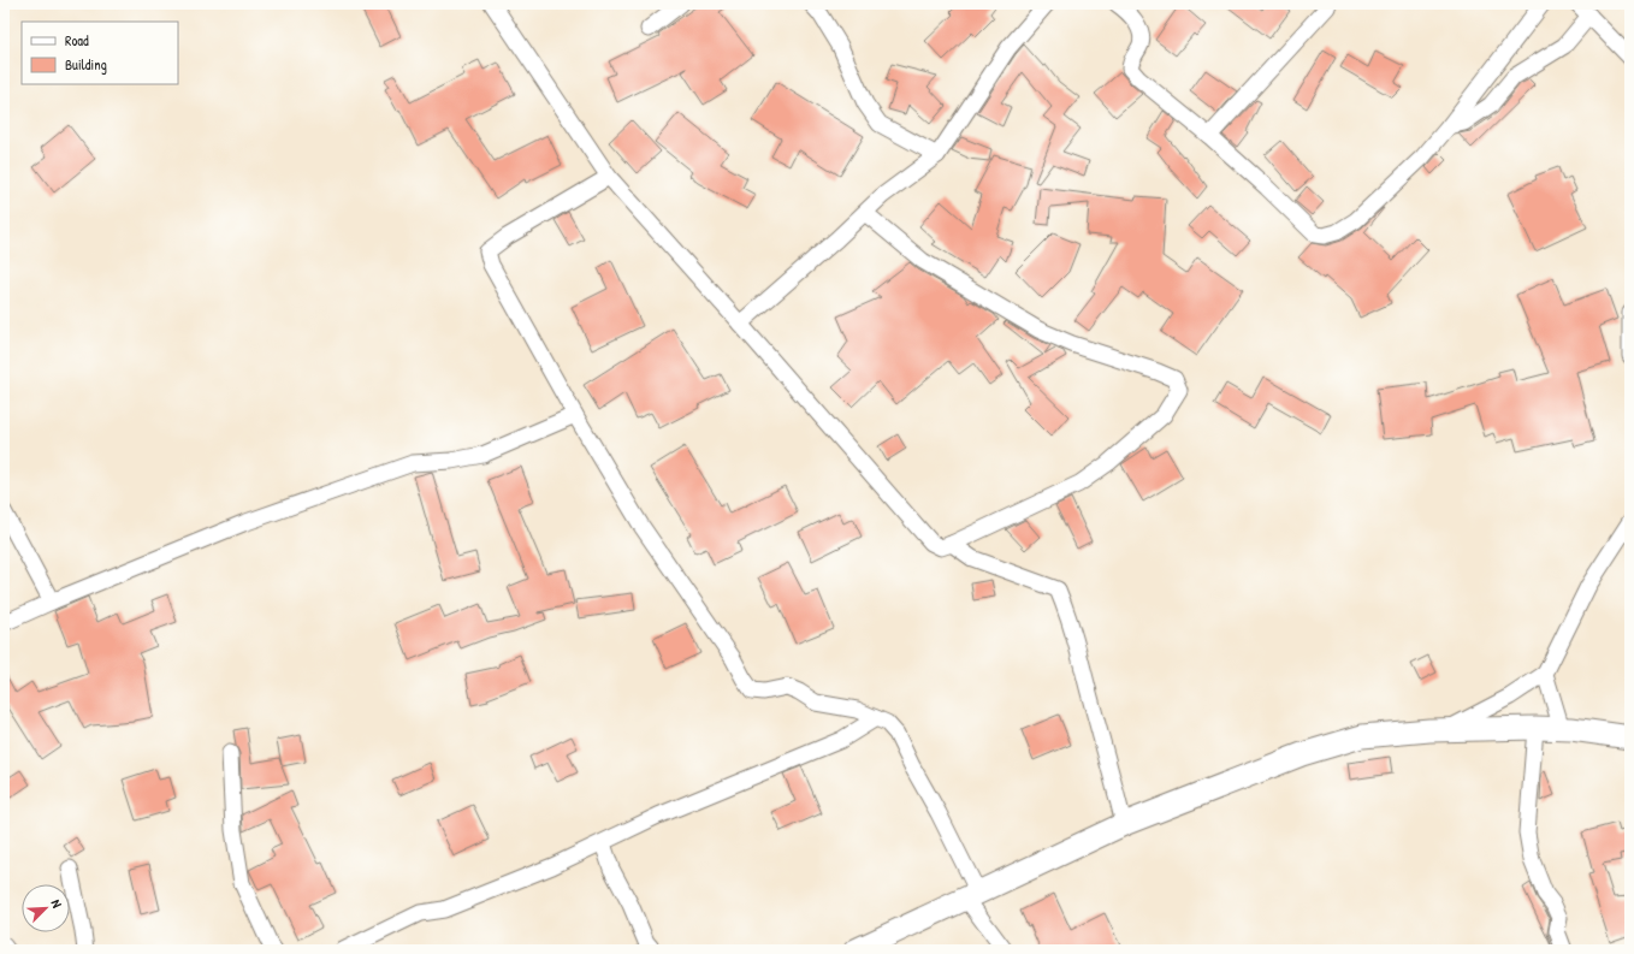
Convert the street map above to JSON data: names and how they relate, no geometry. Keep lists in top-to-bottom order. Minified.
{"legend":["Road","Building"],"north":"top right"}
